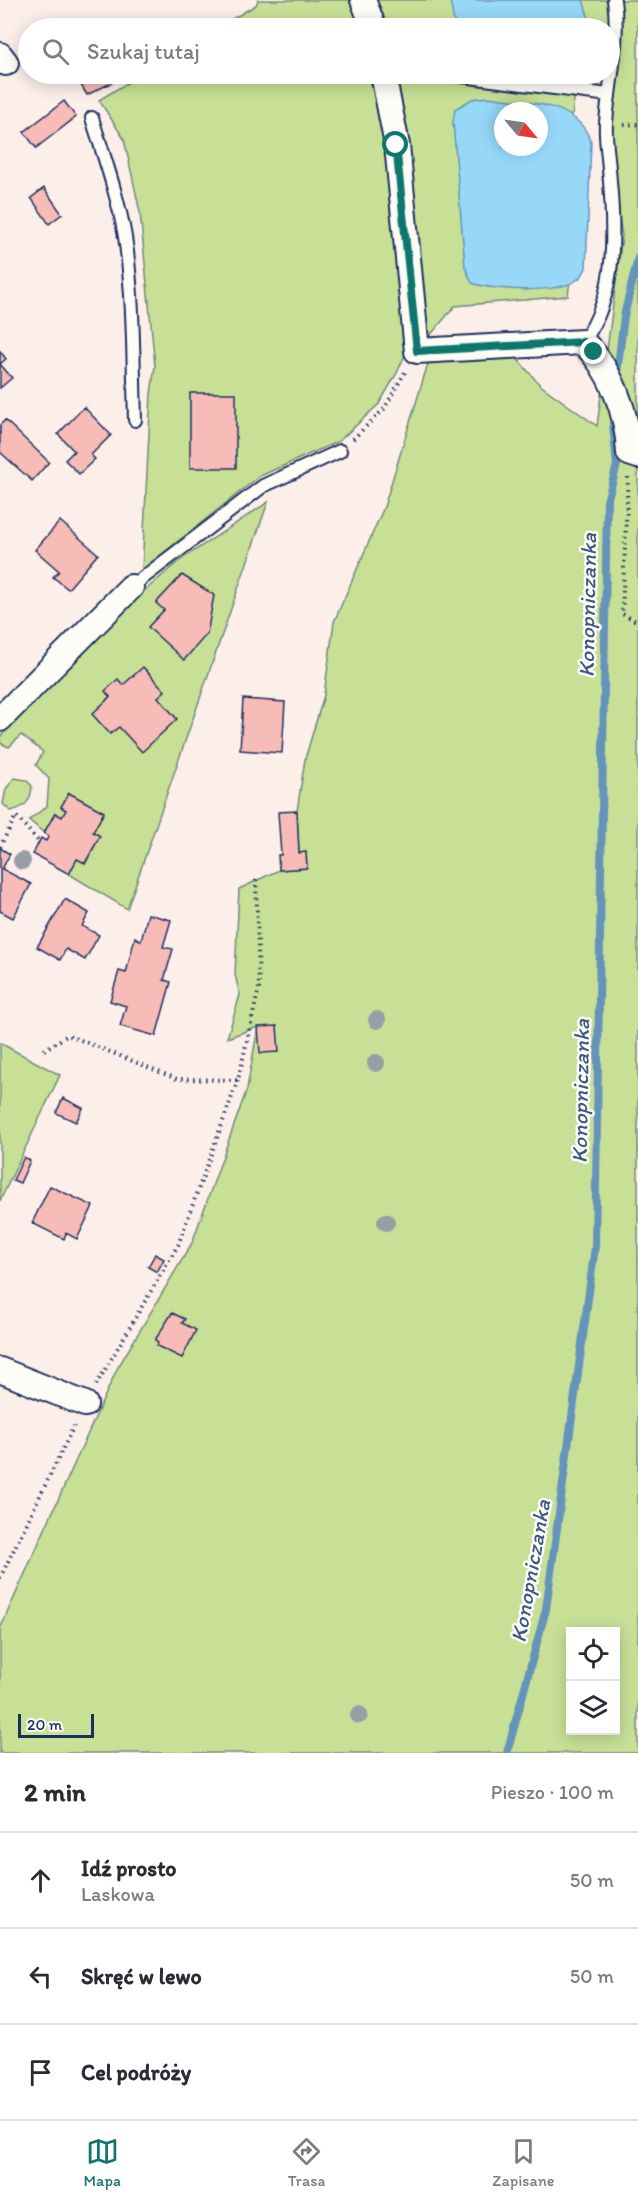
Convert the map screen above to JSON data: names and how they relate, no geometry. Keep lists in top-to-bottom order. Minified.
{"water":["Konopniczanka"],"scale_bar":"20 m","north":"bottom right","page":{"search":"Szukaj tutaj","scale":"20 m","heading":["2 min","Pieszo · 100 m"],"list":[["Idź prosto","Laskowa","50 m"],["Skręć w lewo","50 m"],"Cel podróży"],"nav":["Mapa","Trasa","Zapisane"]}}
